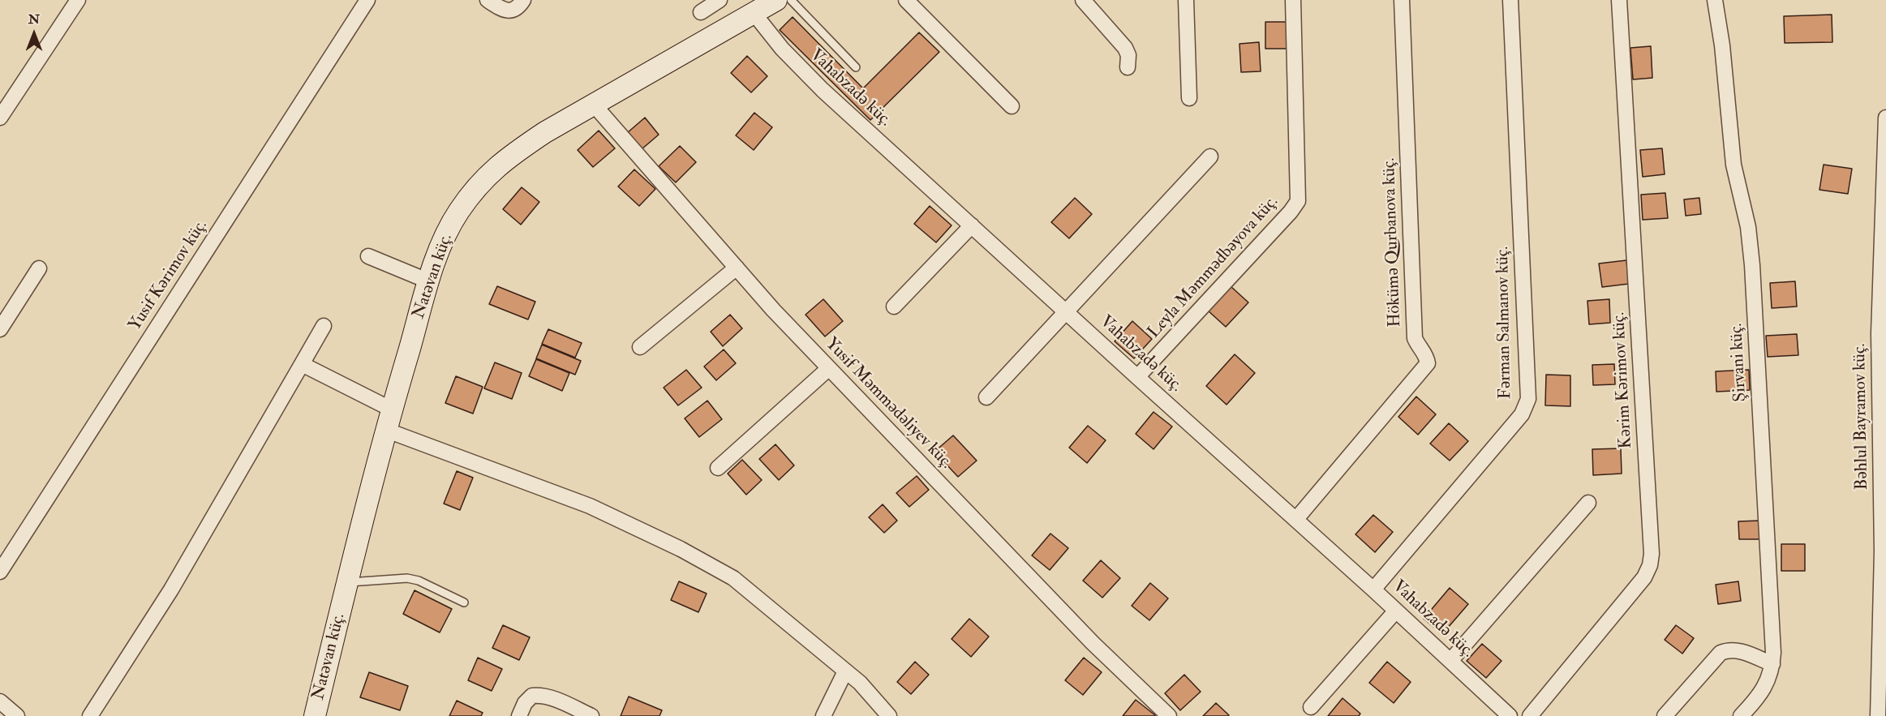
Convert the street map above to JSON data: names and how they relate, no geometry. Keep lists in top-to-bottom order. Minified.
{"streets":{"street":["Vahabzadə küç.","Hökümə Qurbanova küç.","Leyla Məmmədbəyova küç.","Yusif Kərimov küç.","Natəvan küç.","Fərman Salmanov küç.","Şirvani küç.","Kərim Kərimov küç.","Yusif Məmmədəliyev küç.","Bəhlul Bayramov küç."]},"crossings":[["Vahabzadə küç.","Hökümə Qurbanova küç."],["Vahabzadə küç.","Leyla Məmmədbəyova küç."],["Vahabzadə küç.","Natəvan küç."],["Vahabzadə küç.","Fərman Salmanov küç."],["Natəvan küç.","Yusif Məmmədəliyev küç."]],"north":"top"}
